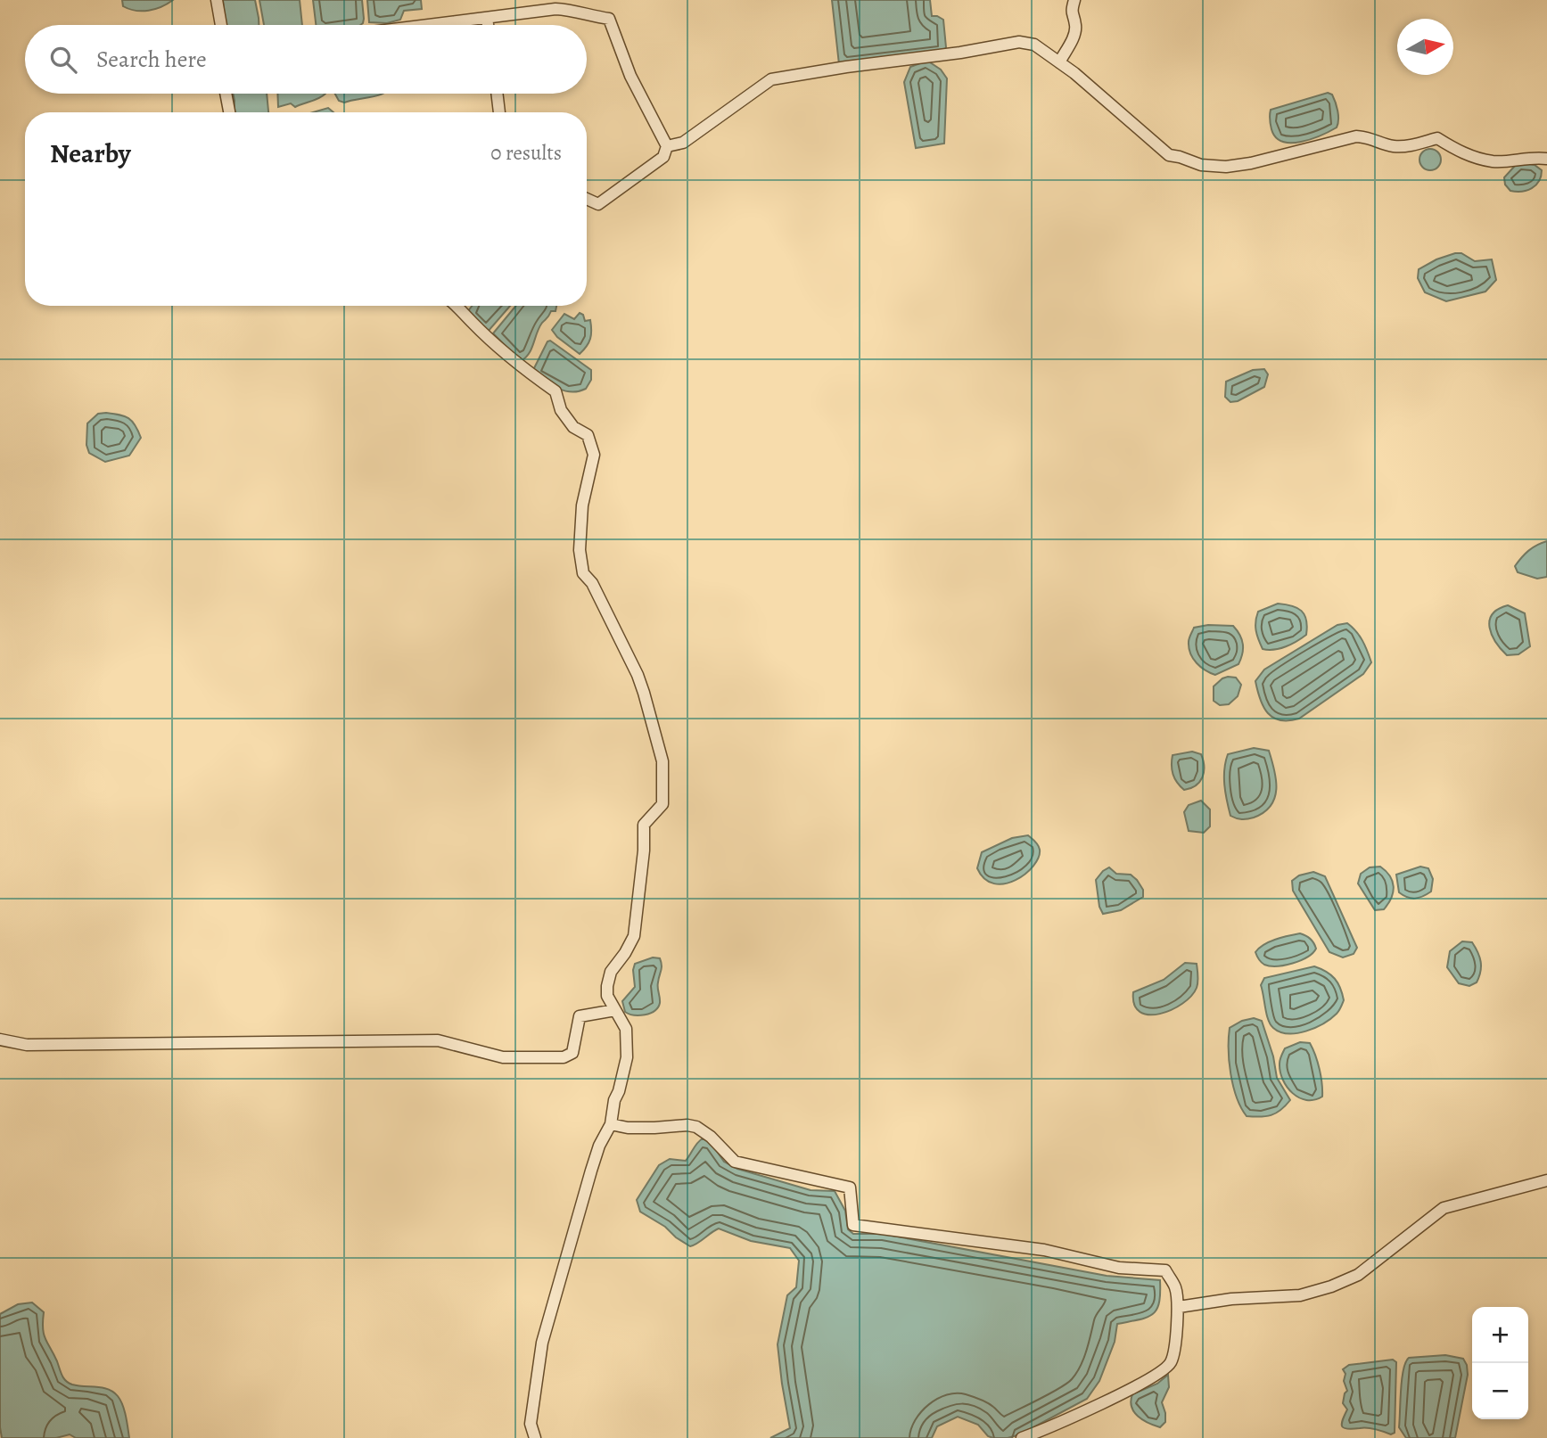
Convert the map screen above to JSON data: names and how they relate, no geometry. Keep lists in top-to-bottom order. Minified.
{"north":"right","page":{"search":"Search here","heading":["Nearby","0 results"],"map_buttons":["+","−"]}}
